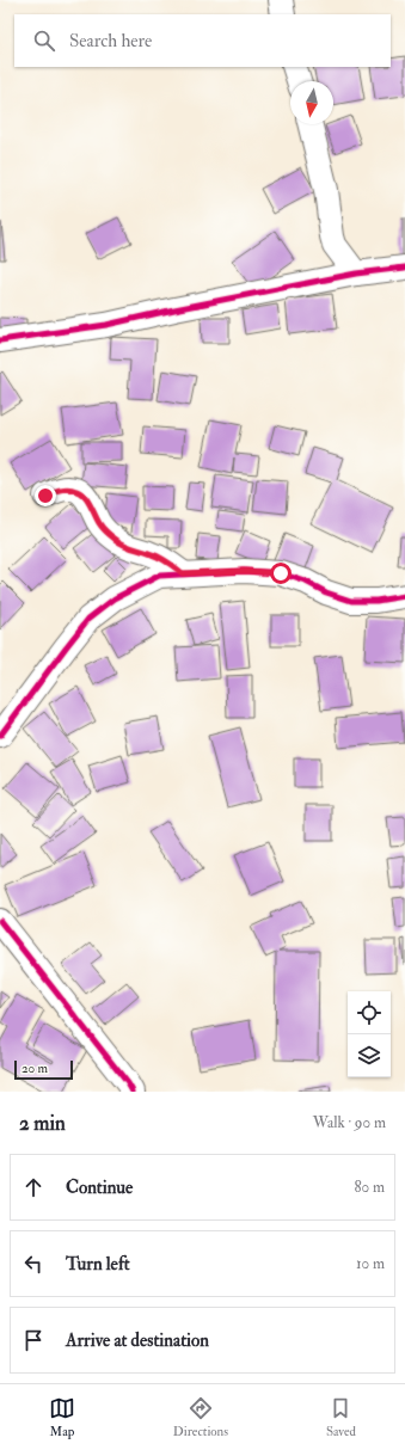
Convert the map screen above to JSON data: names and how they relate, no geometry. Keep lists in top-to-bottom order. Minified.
{"scale_bar":"20 m","north":"bottom","page":{"search":"Search here","scale":"20 m","heading":["2 min","Walk · 90 m"],"list":[["Continue","80 m"],["Turn left","10 m"],"Arrive at destination"],"nav":["Map","Directions","Saved"]}}
